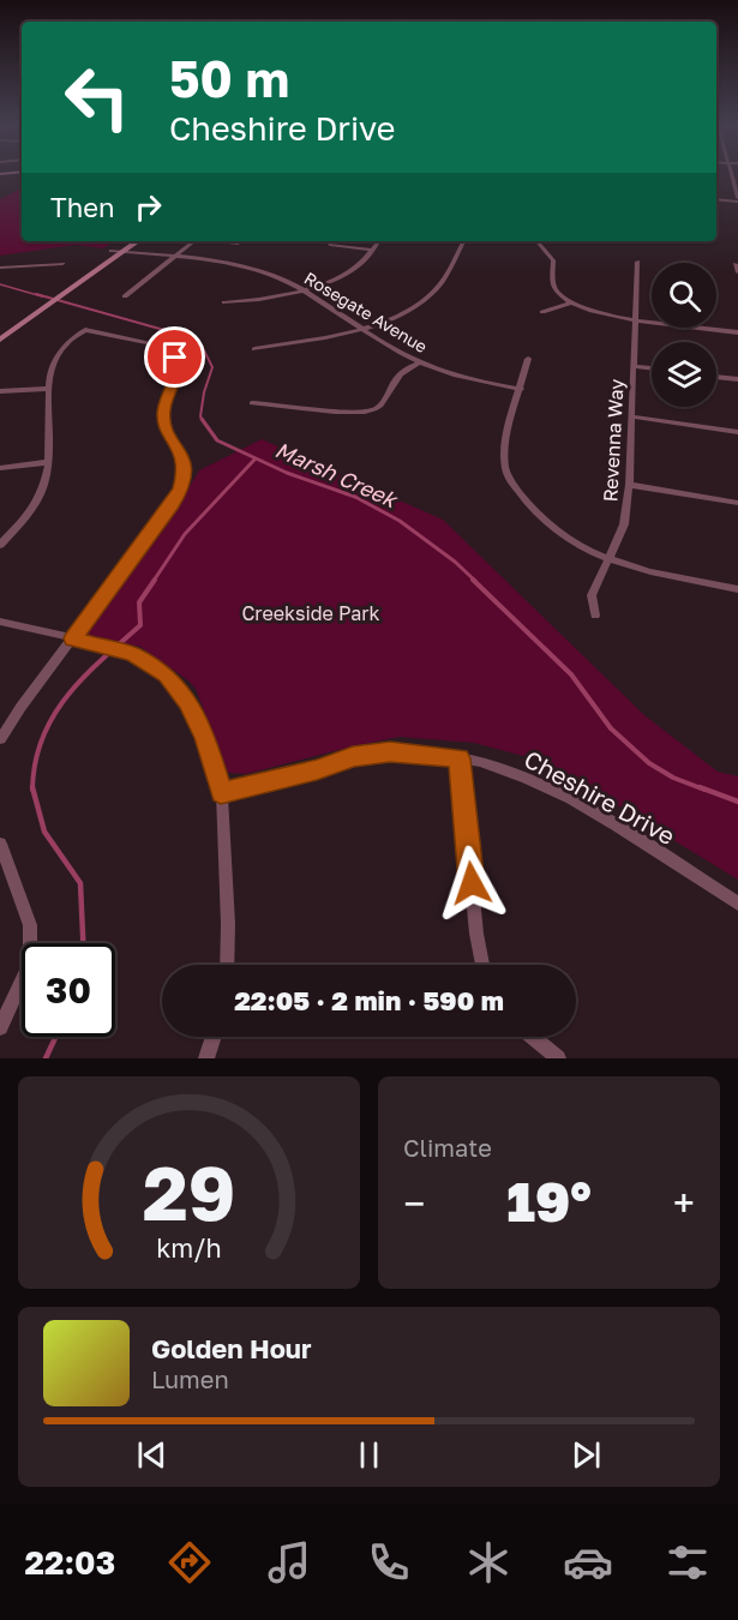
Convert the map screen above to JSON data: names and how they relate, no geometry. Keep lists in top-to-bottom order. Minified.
{"streets":{"street":["Rosegate Avenue","Revenna Way","Cheshire Drive"]},"water":["Marsh Creek"],"parks":["Creekside Park"],"page":{"turn":["50 m","Cheshire Drive"],"then":"Then","limit":"30","trip":"22:05 · 2 min · 590 m","tile":"Climate","heat":["−","19°","+"],"song":["Golden Hour","Lumen"],"tabs":"22:03","gauge":["29","km/h"]}}
